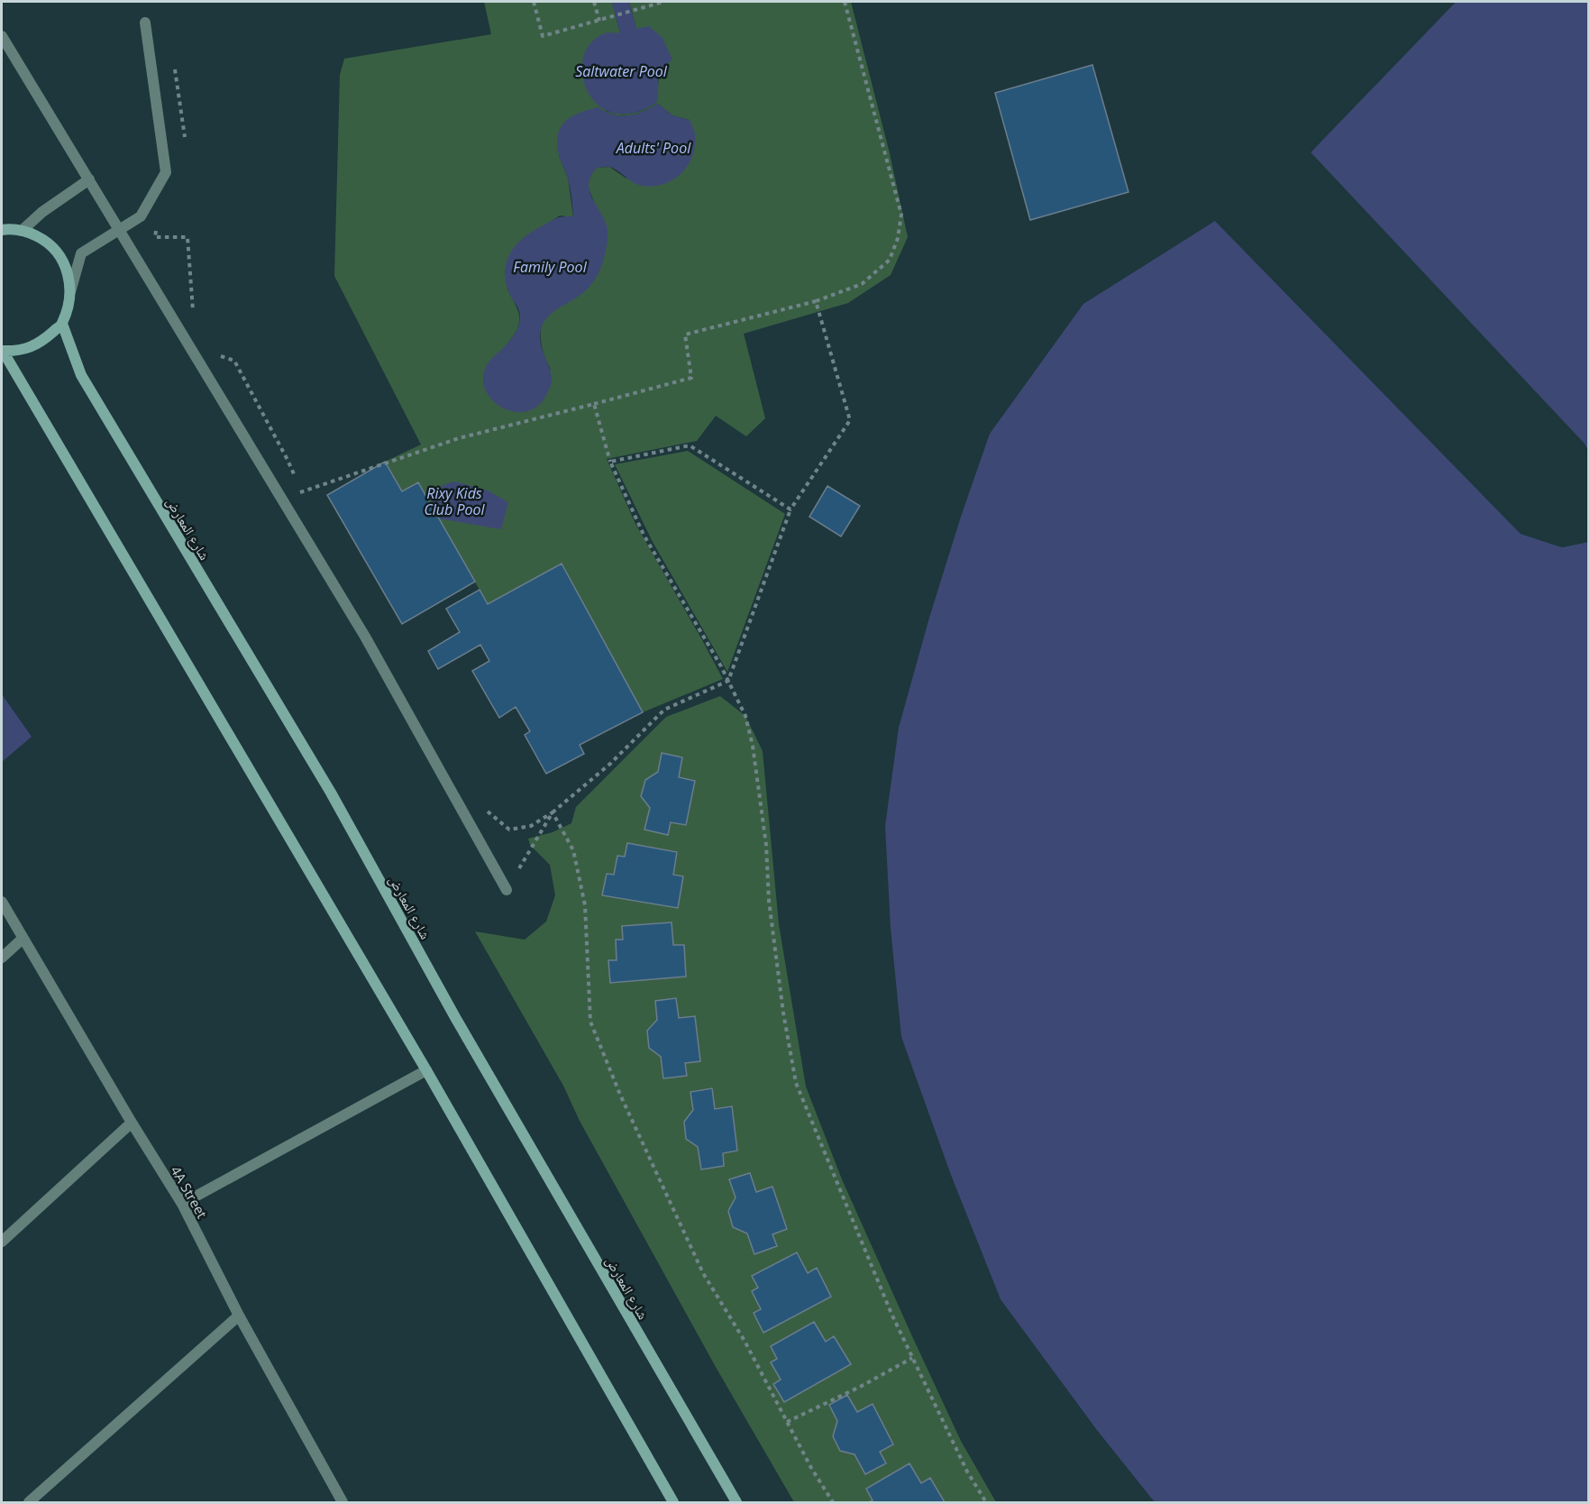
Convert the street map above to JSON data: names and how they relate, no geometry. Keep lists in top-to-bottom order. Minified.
{"streets":{"street":["شارع المعارض","4A Street"]},"water":["Saltwater Pool","Adults' Pool","Family Pool","Rixy Kids Club Pool"]}
